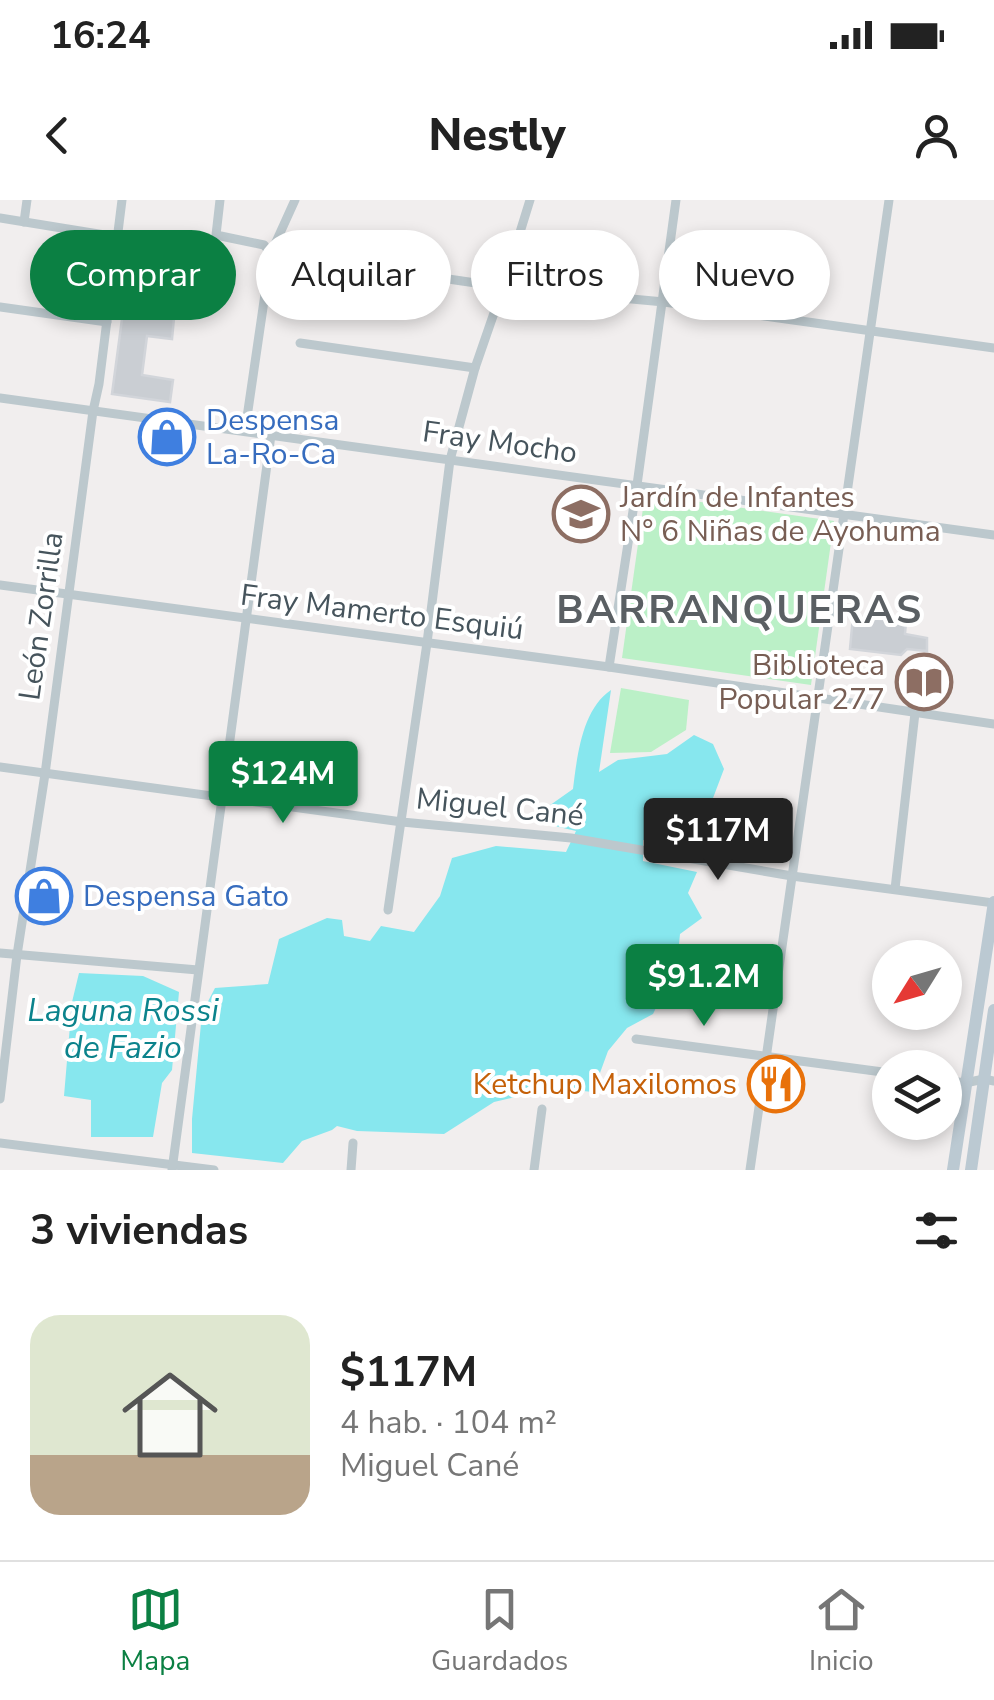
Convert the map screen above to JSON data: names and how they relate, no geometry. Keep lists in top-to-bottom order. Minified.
{"streets":{"street":["Fray Mocho","Fray Mamerto Esquiú","León Zorrilla","Miguel Cané"]},"crossings":[["Fray Mocho","León Zorrilla"],["Fray Mamerto Esquiú","León Zorrilla"],["León Zorrilla","Miguel Cané"]],"districts":["BARRANQUERAS"],"water":["Laguna Rossi de Fazio"],"places":{"shop":["Despensa La-Ro-Ca","Despensa Gato"],"school or university":["Jardín de Infantes N° 6 Niñas de Ayohuma"],"library":["Biblioteca Popular 277"],"restaurant":["Ketchup Maxilomos"]},"north":"bottom left","page":{"status":"16:24","header":"Nestly","chip":["Comprar","Alquilar","Filtros","Nuevo"],"price":["$124M","$117M","$91.2M"],"heading":"3 viviendas","list":[{"name":"$117M","note":"4 hab. · 104 m² · Miguel Cané"}],"tabs":["Mapa","Guardados","Inicio"]}}
